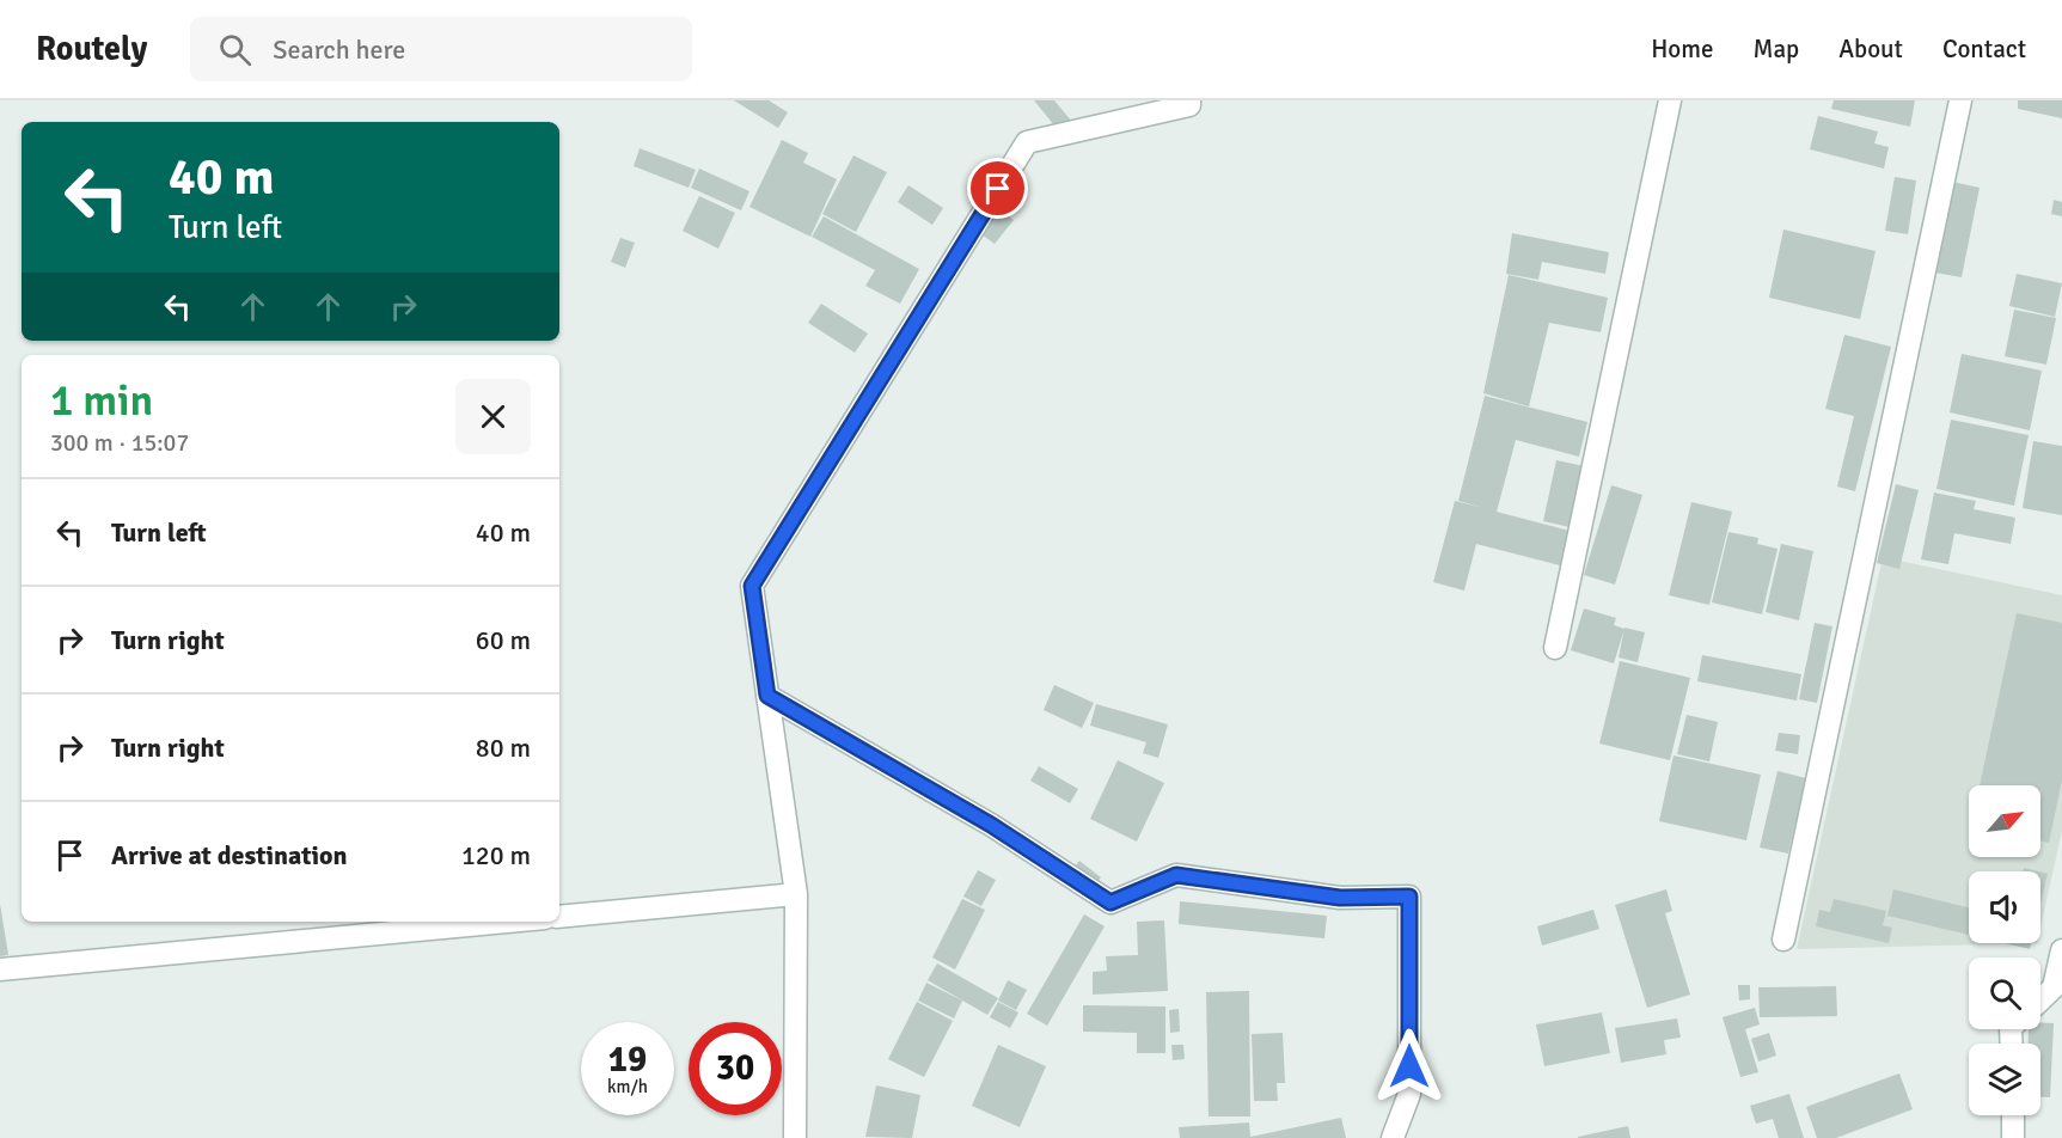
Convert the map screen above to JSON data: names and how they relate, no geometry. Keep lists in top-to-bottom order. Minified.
{"north":"top right","page":{"header":"Routely","search":"Search here","nav":["Home","Map","About","Contact"],"turn":["40 m","Turn left"],"heading":["1 min","300 m · 15:07"],"list":[{"name":"Turn left","value":"40 m"},{"name":"Turn right","value":"60 m"},{"name":"Turn right","value":"80 m"},{"name":"Arrive at destination","value":"120 m"}],"speed":"19 km/h","limit":"30"}}
